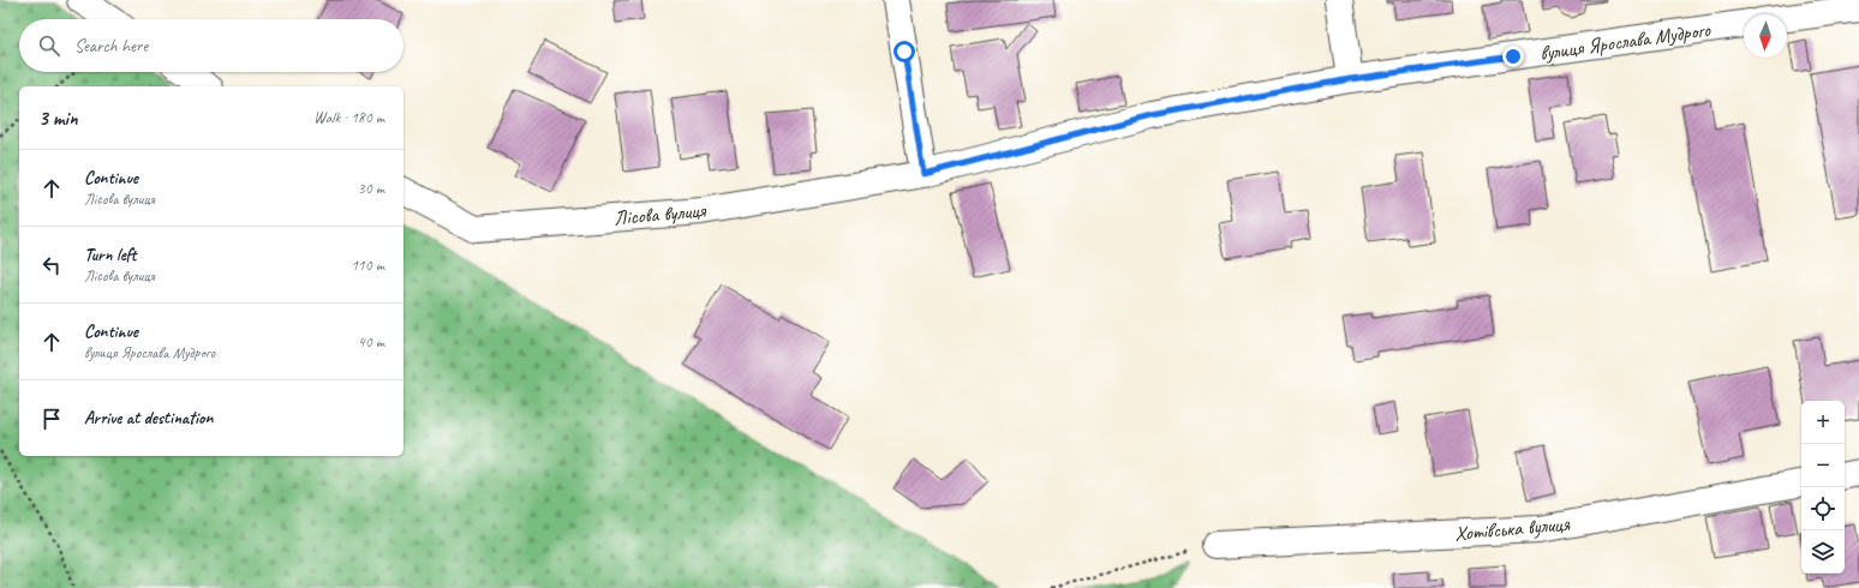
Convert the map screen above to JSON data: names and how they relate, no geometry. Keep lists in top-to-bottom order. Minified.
{"streets":{"street":["вулиця Ярослава Мудрого","Лісова вулиця","Хотівська вулиця"]},"crossings":[["вулиця Ярослава Мудрого","Лісова вулиця"]],"north":"bottom","page":{"search":"Search here","heading":["3 min","Walk · 180 m"],"list":[["Continue","Лісова вулиця","30 m"],["Turn left","Лісова вулиця","110 m"],["Continue","вулиця Ярослава Мудрого","40 m"],"Arrive at destination"],"map_buttons":["+","−"]}}
